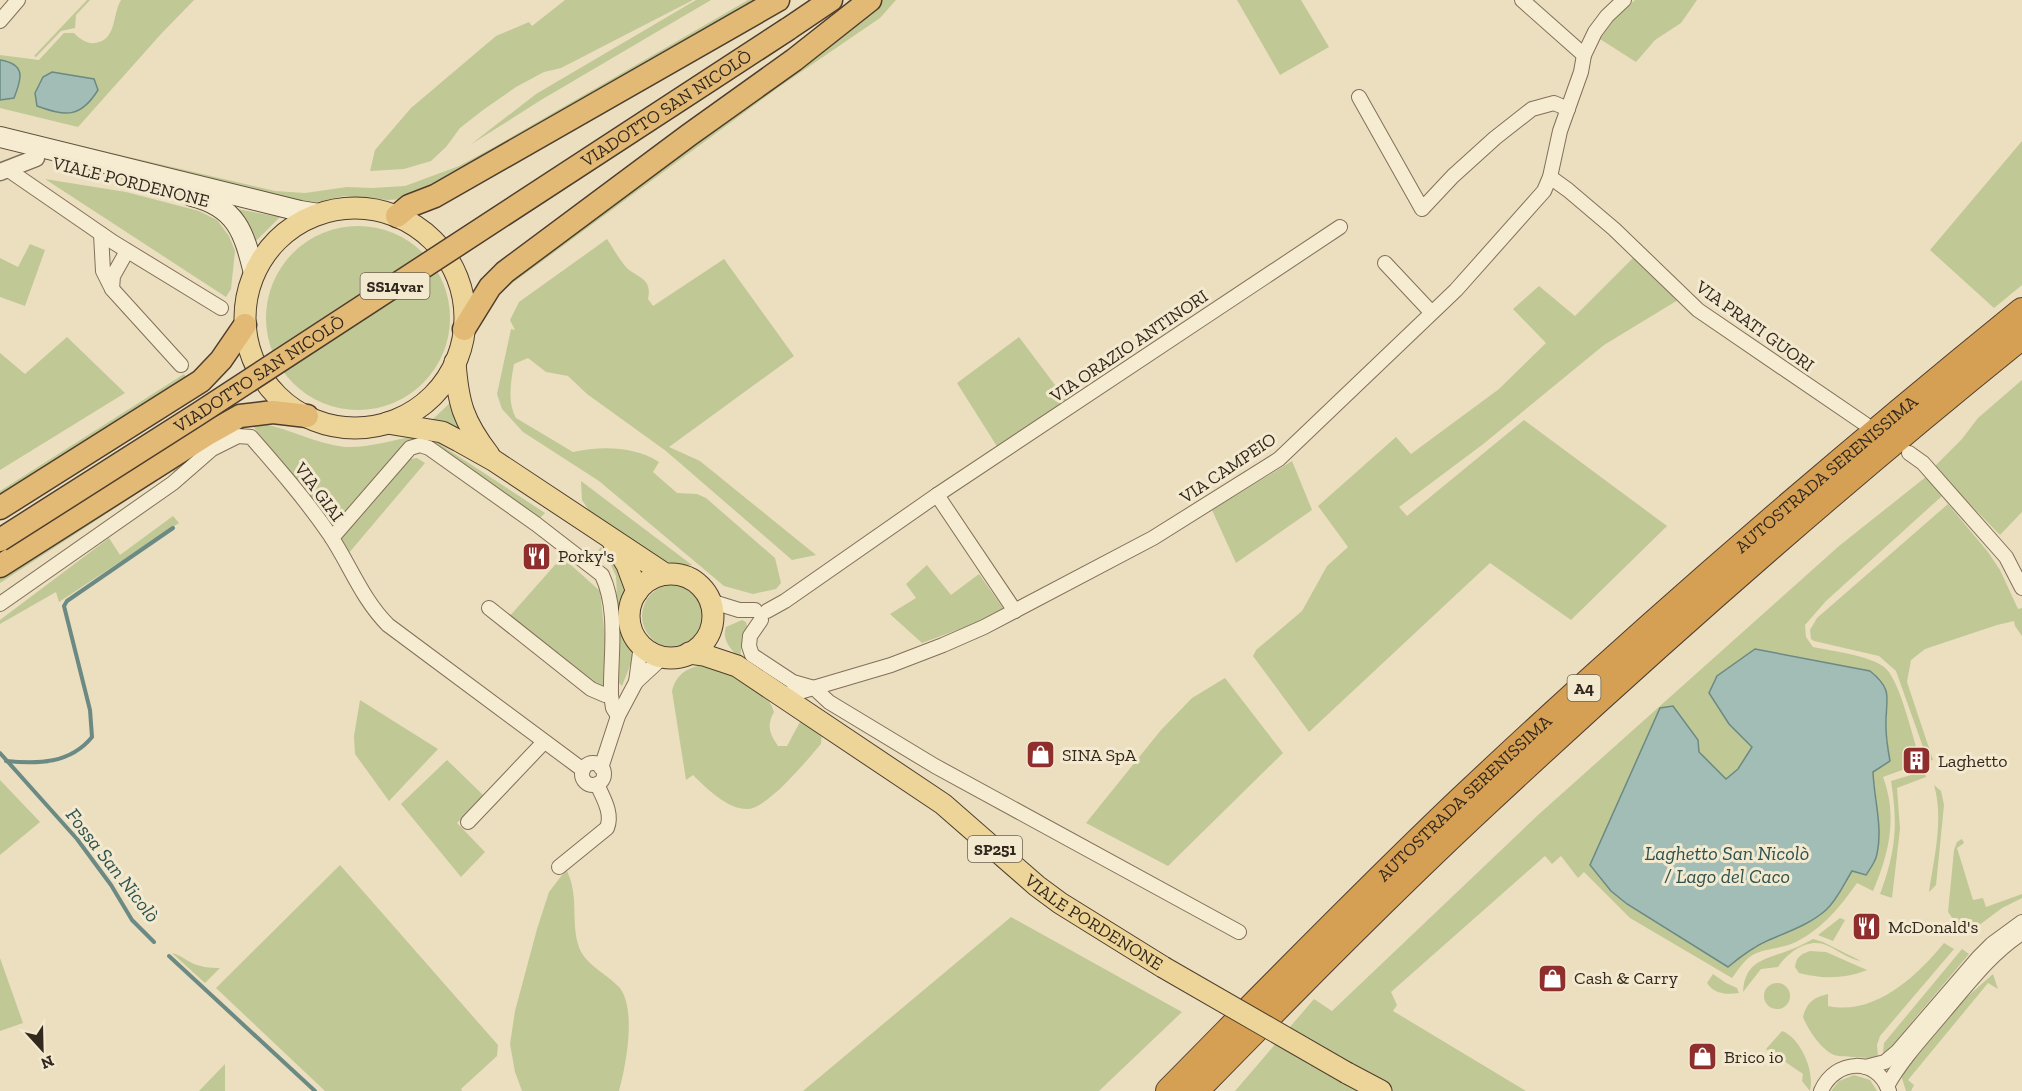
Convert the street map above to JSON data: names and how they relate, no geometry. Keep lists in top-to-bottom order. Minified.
{"streets":{"highway":["VIADOTTO SAN NICOLÒ","SS14var","AUTOSTRADA SERENISSIMA","A4"],"main road":["VIALE PORDENONE","SP251"],"street":["VIA PRATI GUORI","VIA ORAZIO ANTINORI","VIA CAMPEIO","VIA GIAI"]},"crossings":[["VIALE PORDENONE","VIA CAMPEIO"],["VIA PRATI GUORI","VIA CAMPEIO"]],"water":["Laghetto San Nicolò / Lago del Caco","Fossa San Nicolò"],"places":{"restaurant":["Porky's","McDonald's"],"shop":["SINA SpA","Cash & Carry","Brico io"],"building":["Laghetto"]},"north":"bottom"}
